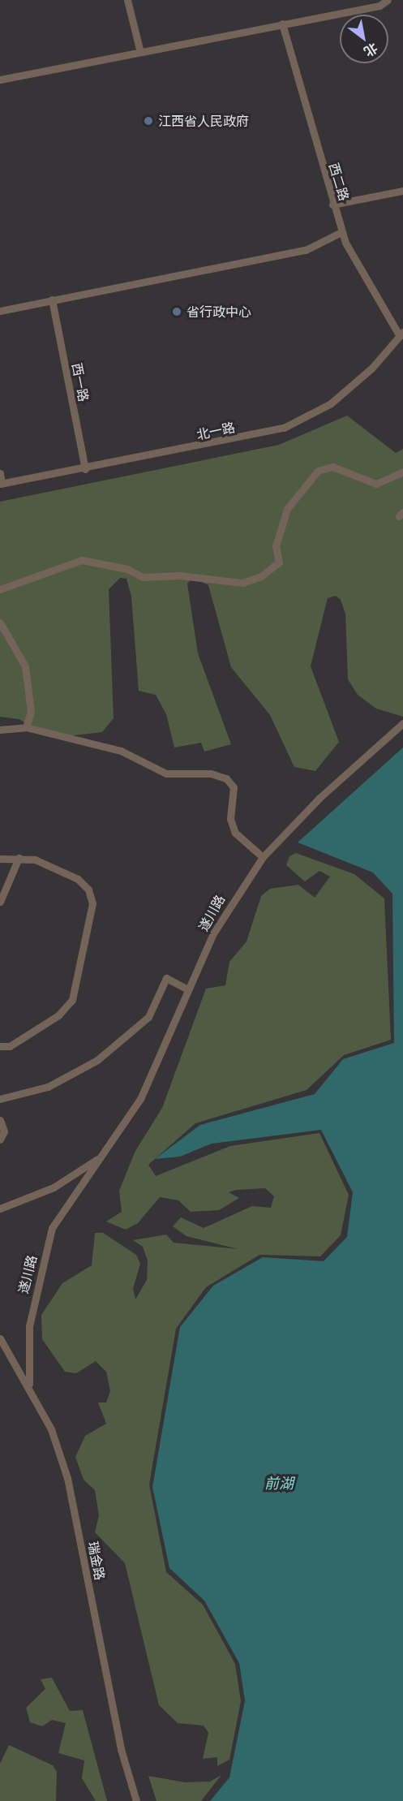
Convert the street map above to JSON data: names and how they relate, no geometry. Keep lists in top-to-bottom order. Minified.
{"streets":{"street":["西二路","西一路","北一路","遂川路","瑞金路"]},"crossings":[["西二路","北一路"],["西一路","北一路"],["遂川路","瑞金路"]],"water":["前湖"],"places":["江西省人民政府","省行政中心"],"north":"bottom right"}
